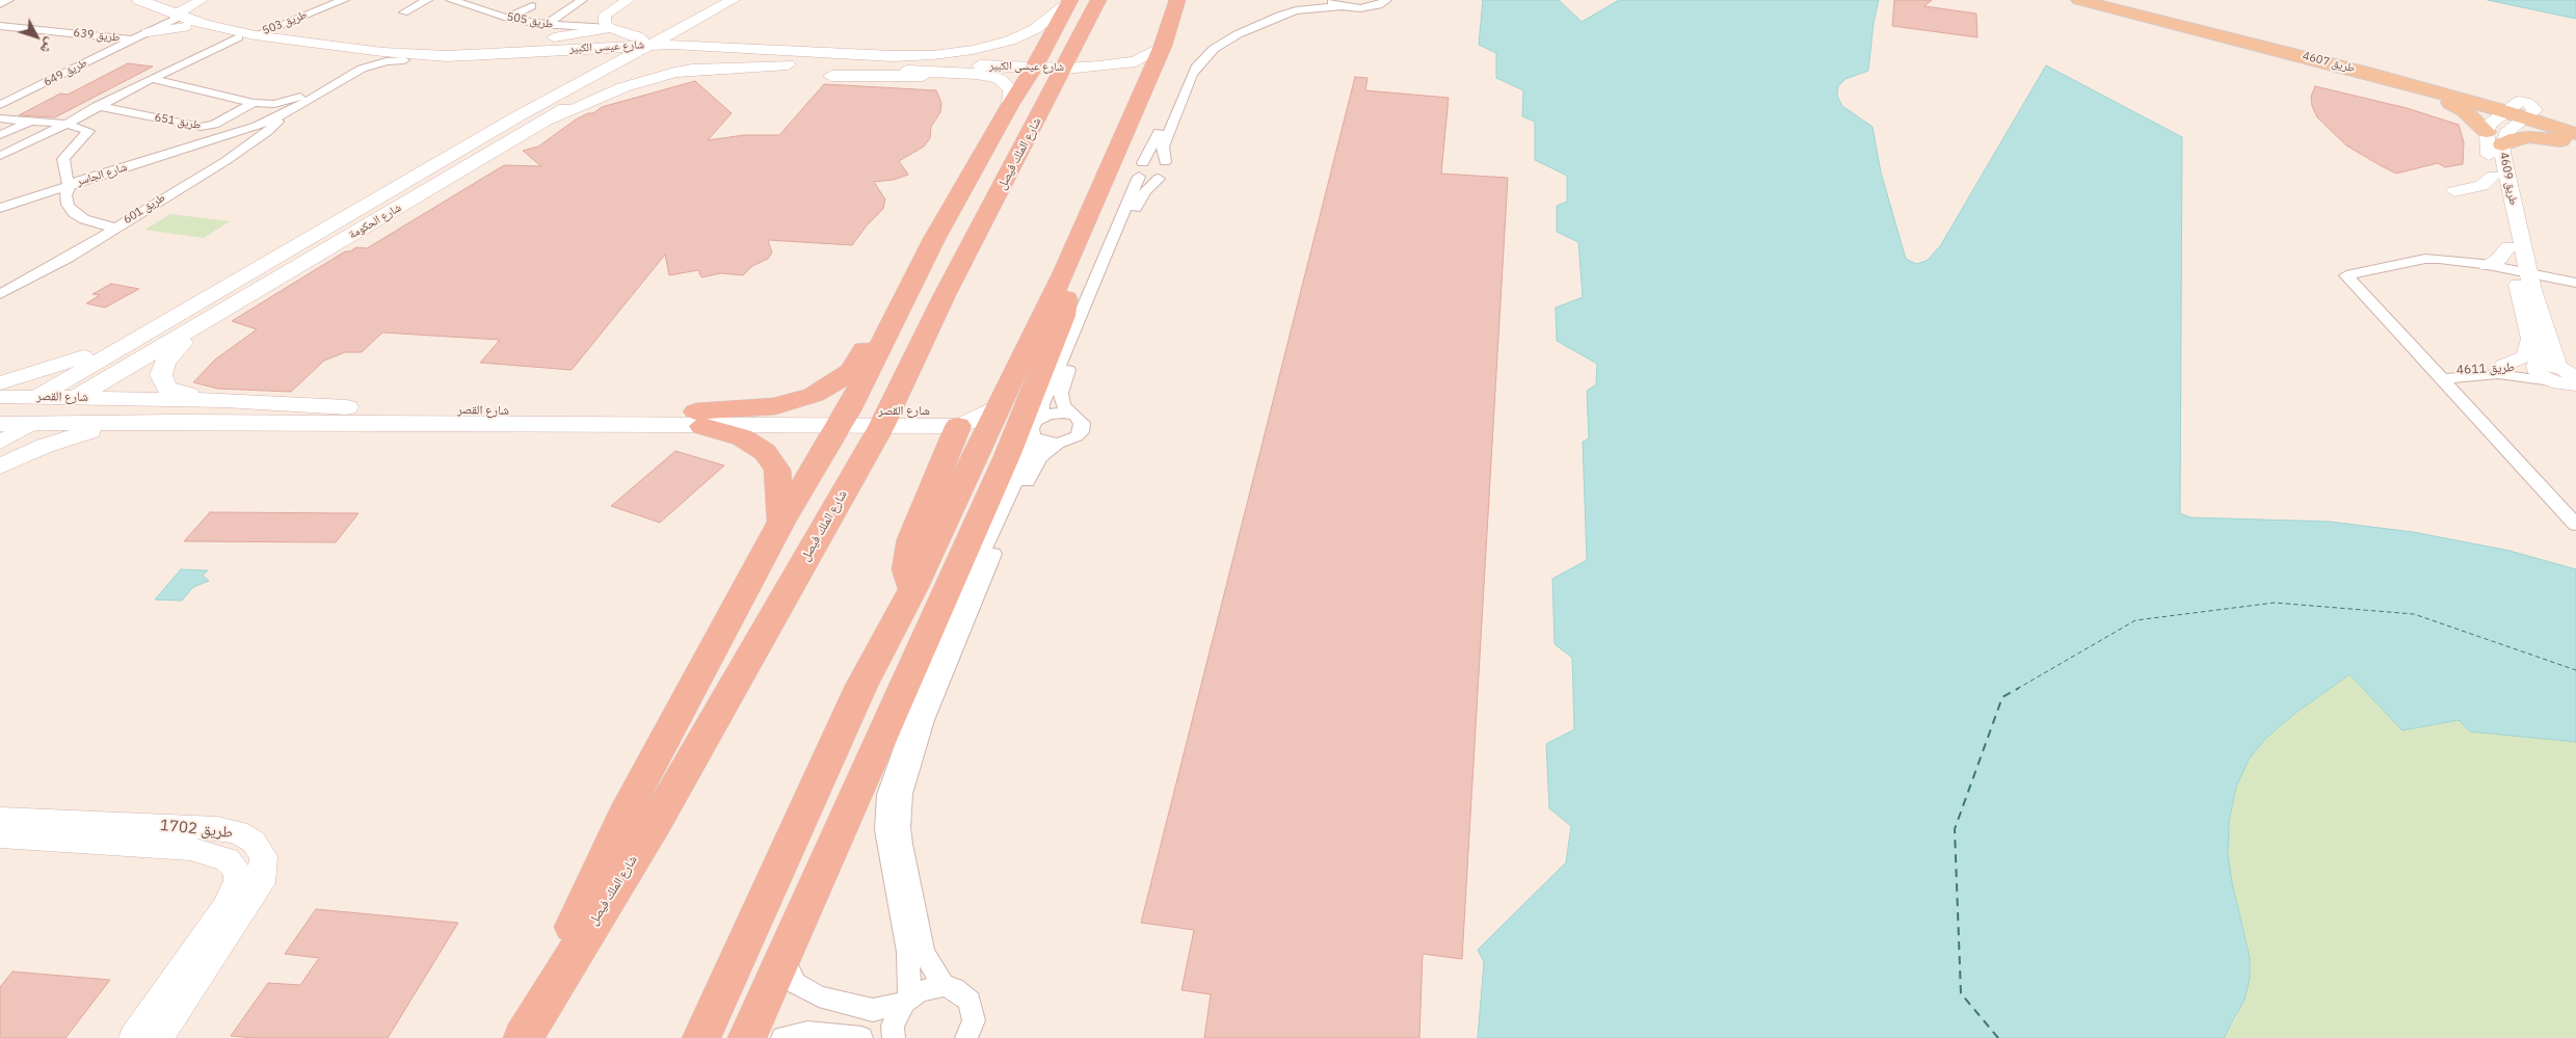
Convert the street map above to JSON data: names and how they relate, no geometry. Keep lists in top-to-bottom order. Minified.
{"streets":{"highway":["شارع الملك فيصل"],"main road":["شارع عيسى الكبير","طريق 4607","شارع الحكومة","شارع القصر"],"street":["طريق 505","طريق 503","طريق 639","طريق 649","طريق 651","شارع الجاسر","طريق 4609","طريق 601","طريق 4611","طريق 1702"]},"crossings":[["طريق 503","شارع عيسى الكبير"],["طريق 639","طريق 649"],["شارع عيسى الكبير","طريق 649"],["شارع عيسى الكبير","شارع الملك فيصل"],["شارع عيسى الكبير","شارع الحكومة"],["طريق 4607","طريق 4609"],["شارع الملك فيصل","شارع القصر"],["طريق 4609","طريق 4611"],["شارع الحكومة","شارع القصر"]],"north":"bottom right"}
